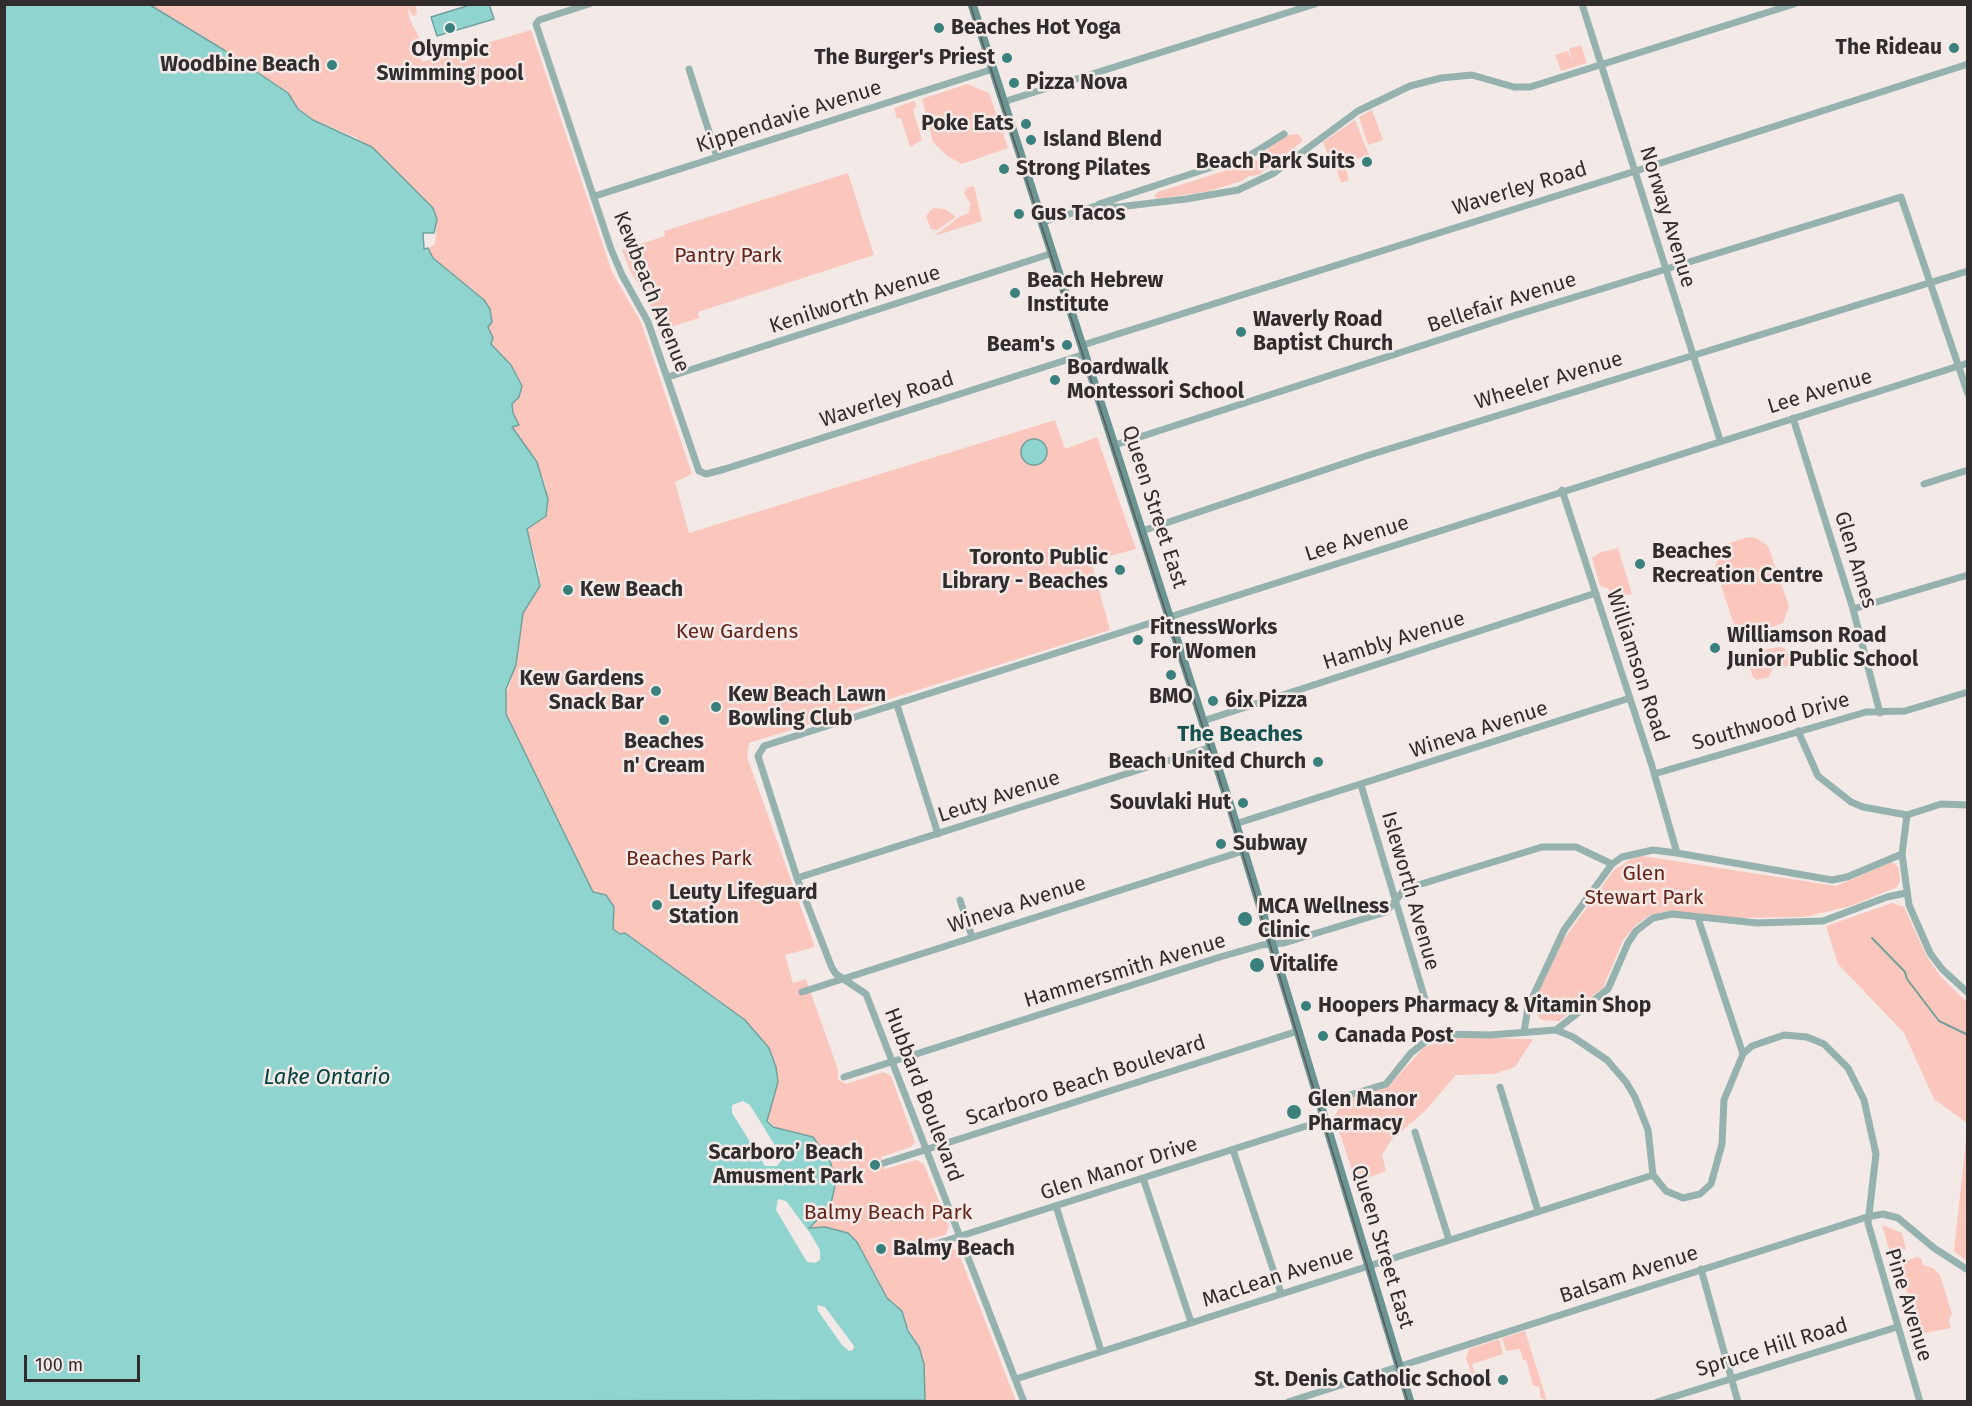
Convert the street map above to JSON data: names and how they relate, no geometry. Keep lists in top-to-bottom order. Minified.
{"streets":{"main road":["Queen Street East"],"street":["Kippendavie Avenue","Waverley Road","Norway Avenue","Kewbeach Avenue","Kenilworth Avenue","Bellefair Avenue","Wheeler Avenue","Lee Avenue","Glen Ames","Hambly Avenue","Williamson Road","Southwood Drive","Wineva Avenue","Leuty Avenue","Isleworth Avenue","Hammersmith Avenue","Scarboro Beach Boulevard","Hubbard Boulevard","Glen Manor Drive","Balsam Avenue","MacLean Avenue","Pine Avenue","Spruce Hill Road"]},"crossings":[["Kippendavie Avenue","Kewbeach Avenue"],["Kippendavie Avenue","Queen Street East"],["Waverley Road","Norway Avenue"],["Waverley Road","Kewbeach Avenue"],["Waverley Road","Queen Street East"],["Norway Avenue","Bellefair Avenue"],["Norway Avenue","Wheeler Avenue"],["Norway Avenue","Lee Avenue"],["Kewbeach Avenue","Kenilworth Avenue"],["Kenilworth Avenue","Queen Street East"],["Bellefair Avenue","Wheeler Avenue"],["Bellefair Avenue","Queen Street East"],["Wheeler Avenue","Queen Street East"],["Lee Avenue","Queen Street East"],["Lee Avenue","Glen Ames"],["Lee Avenue","Williamson Road"],["Lee Avenue","Hubbard Boulevard"],["Queen Street East","Hambly Avenue"],["Queen Street East","Wineva Avenue"],["Queen Street East","Leuty Avenue"],["Queen Street East","Hammersmith Avenue"],["Queen Street East","Scarboro Beach Boulevard"],["Queen Street East","Glen Manor Drive"],["Queen Street East","Balsam Avenue"],["Queen Street East","MacLean Avenue"],["Glen Ames","Southwood Drive"],["Hambly Avenue","Williamson Road"],["Williamson Road","Southwood Drive"],["Williamson Road","Wineva Avenue"],["Wineva Avenue","Isleworth Avenue"],["Wineva Avenue","Hubbard Boulevard"],["Leuty Avenue","Hubbard Boulevard"],["Isleworth Avenue","Hammersmith Avenue"],["Hammersmith Avenue","Hubbard Boulevard"],["Scarboro Beach Boulevard","Hubbard Boulevard"],["Hubbard Boulevard","Glen Manor Drive"],["Hubbard Boulevard","MacLean Avenue"],["Balsam Avenue","Pine Avenue"],["Pine Avenue","Spruce Hill Road"]],"districts":["The Beaches"],"water":["Lake Ontario"],"parks":["Pantry Park","Kew Gardens","Beaches Park","Glen Stewart Park","Balmy Beach Park"],"places":["Olympic Swimming pool","Beaches Hot Yoga","The Rideau","The Burger's Priest","Woodbine Beach","Pizza Nova","Poke Eats","Island Blend","Beach Park Suits","Strong Pilates","Gus Tacos","Beach Hebrew Institute","Waverly Road Baptist Church","Beam's","Boardwalk Montessori School","Beaches Recreation Centre","Toronto Public Library - Beaches","Kew Beach","FitnessWorks For Women","Williamson Road Junior Public School","BMO","Kew Gardens Snack Bar","6ix Pizza","Kew Beach Lawn Bowling Club","Beaches n' Cream","Beach United Church","Souvlaki Hut","Subway","Leuty Lifeguard Station","MCA Wellness Clinic","Vitalife","Hoopers Pharmacy & Vitamin Shop","Canada Post","Glen Manor Pharmacy","Scarboro’ Beach Amusment Park","Balmy Beach","St. Denis Catholic School"],"scale_bar":"100 m"}
